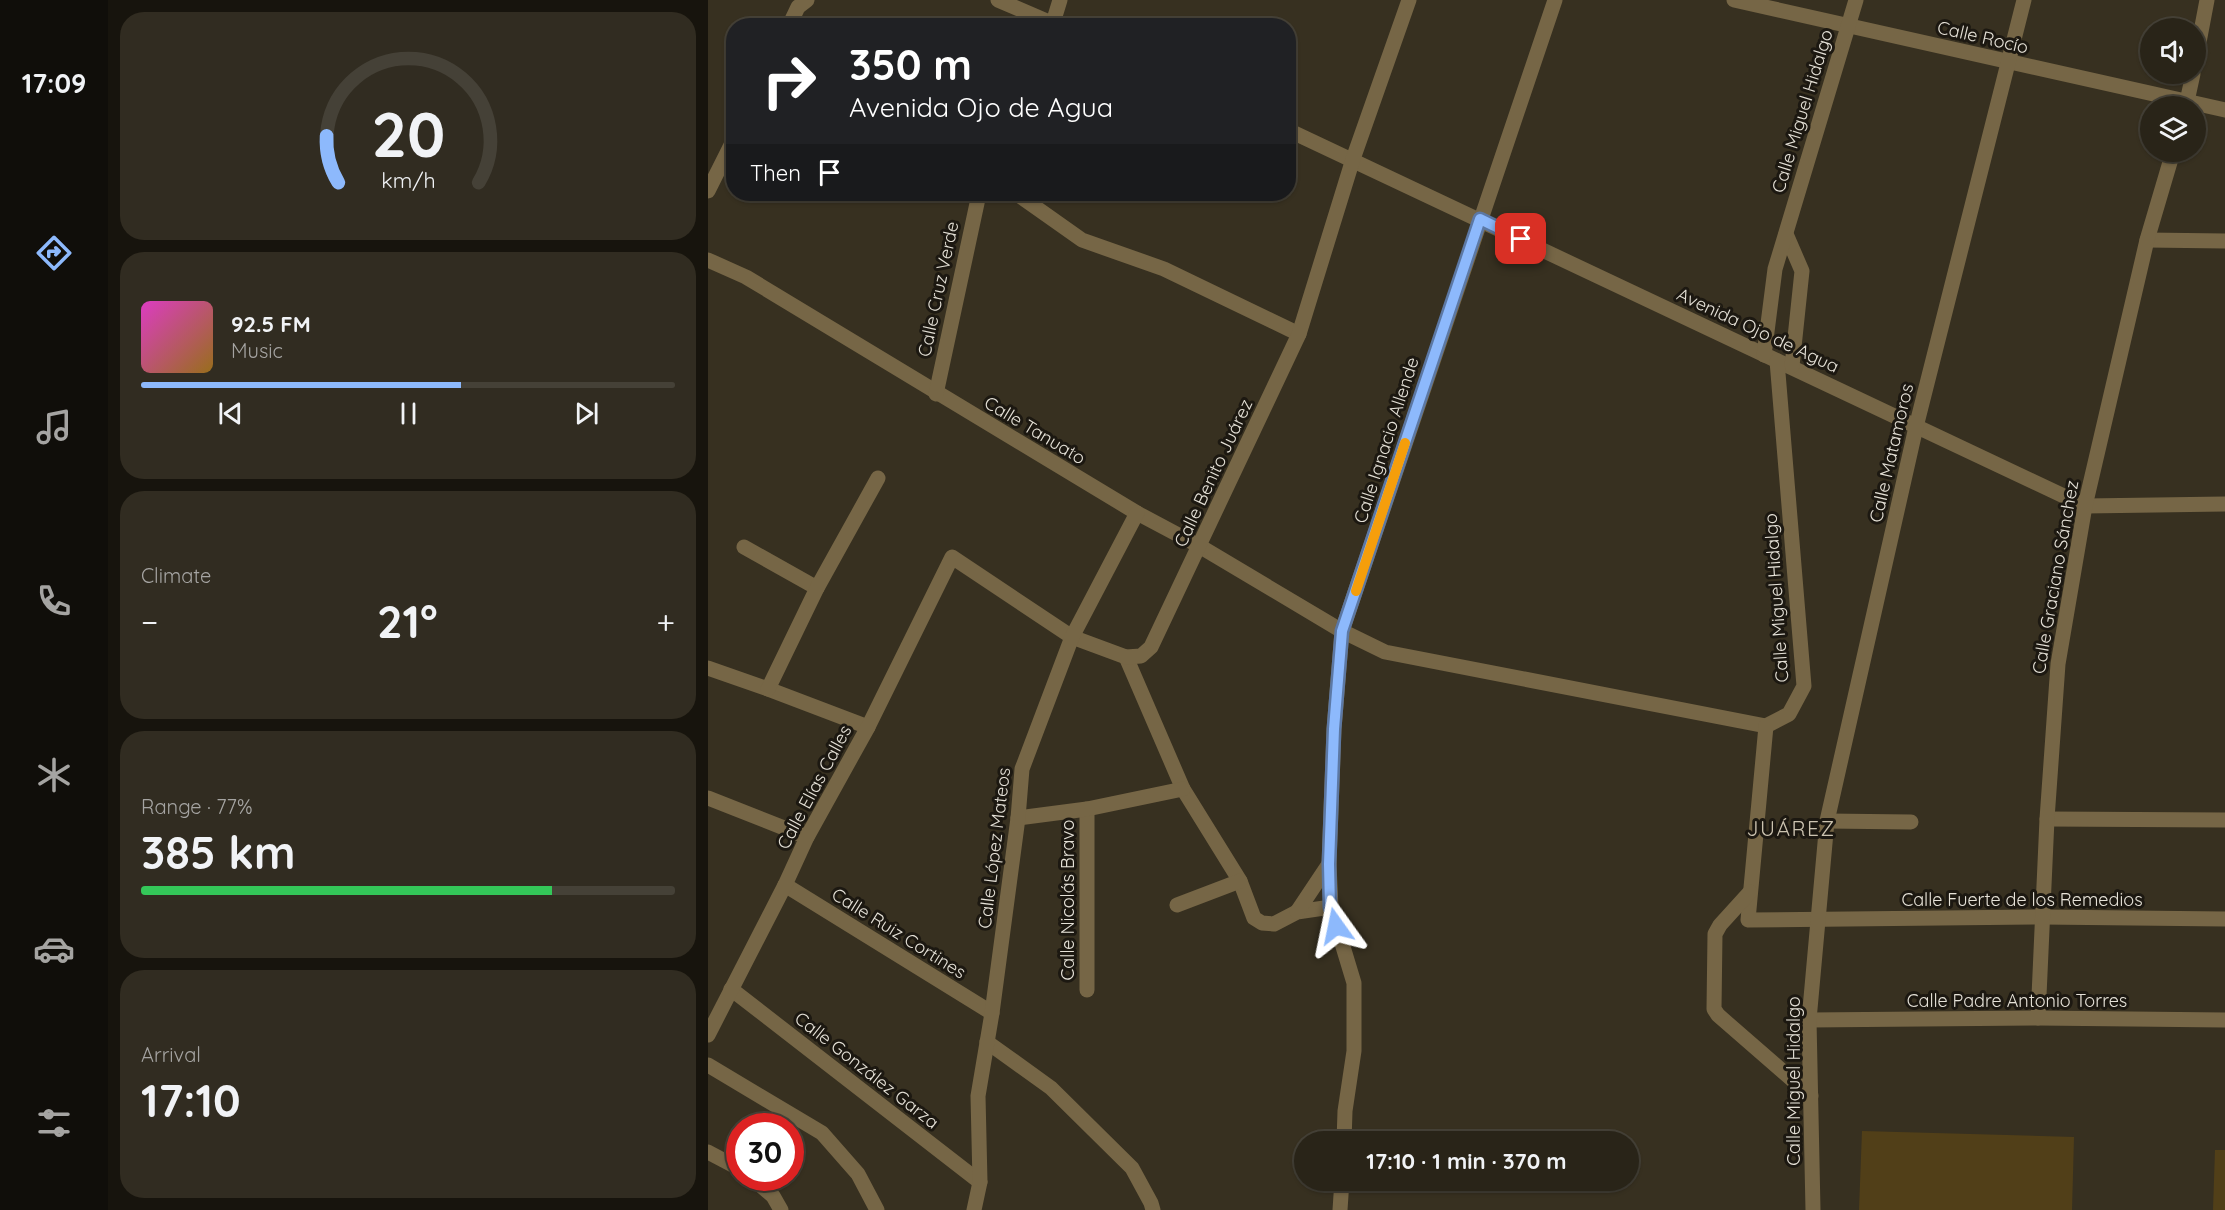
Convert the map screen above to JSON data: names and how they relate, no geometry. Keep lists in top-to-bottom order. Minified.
{"streets":{"street":["Calle Rocío","Calle Miguel Hidalgo","Calle Cruz Verde","Avenida Ojo de Agua","Calle Tanuato","Calle Ignacio Allende","Calle Matamoros","Calle Benito Juárez","Calle Graciano Sánchez","Calle Elías Calles","Calle López Mateos","Calle Fuerte de los Remedios","Calle Nicolás Bravo","Calle Ruiz Cortines","Calle Padre Antonio Torres","Calle González Garza"]},"crossings":[["Calle Rocío","Calle Miguel Hidalgo"],["Calle Rocío","Calle Matamoros"],["Calle Miguel Hidalgo","Avenida Ojo de Agua"],["Calle Miguel Hidalgo","Calle Tanuato"],["Calle Miguel Hidalgo","Calle Matamoros"],["Calle Miguel Hidalgo","Calle Fuerte de los Remedios"],["Calle Miguel Hidalgo","Calle Padre Antonio Torres"],["Calle Cruz Verde","Calle Tanuato"],["Avenida Ojo de Agua","Calle Ignacio Allende"],["Avenida Ojo de Agua","Calle Matamoros"],["Avenida Ojo de Agua","Calle Benito Juárez"],["Avenida Ojo de Agua","Calle Graciano Sánchez"],["Calle Tanuato","Calle Ignacio Allende"],["Calle Tanuato","Calle Benito Juárez"],["Calle Tanuato","Calle López Mateos"],["Calle Matamoros","Calle Fuerte de los Remedios"],["Calle Graciano Sánchez","Calle Fuerte de los Remedios"],["Calle Graciano Sánchez","Calle Padre Antonio Torres"],["Calle Elías Calles","Calle López Mateos"],["Calle Elías Calles","Calle Ruiz Cortines"],["Calle Elías Calles","Calle González Garza"],["Calle López Mateos","Calle Ruiz Cortines"],["Calle López Mateos","Calle González Garza"]],"districts":["JUÁREZ"],"page":{"tabs":"17:09","turn":["350 m","Avenida Ojo de Agua"],"then":"Then","song":["92.5 FM","Music"],"tile":["Climate",["Range · 77%","385 km"],["Arrival","17:10"]],"heat":["−","21°","+"],"limit":"30","trip":"17:10 · 1 min · 370 m","gauge":["20","km/h"]}}
